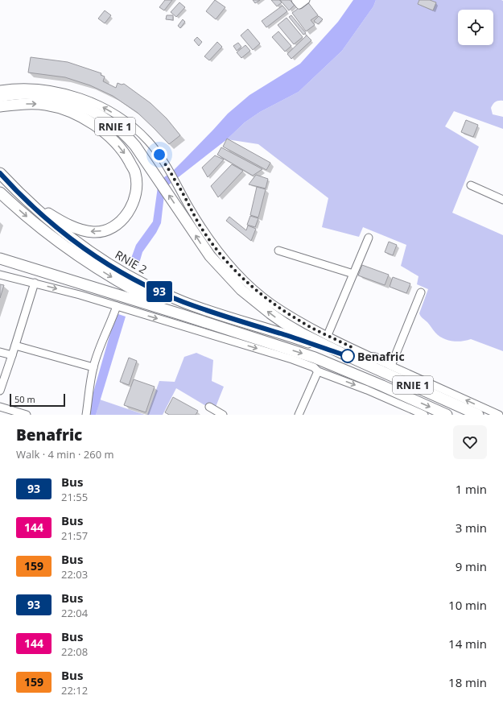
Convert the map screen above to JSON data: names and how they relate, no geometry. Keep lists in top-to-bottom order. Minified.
{"streets":{"highway":["RNIE 1","RNIE 2"]},"crossings":[["RNIE 1","RNIE 2"]],"places":["Benafric"],"lines":["bus line 93"],"scale_bar":"50 m","page":{"on_map":"93","scale":"50 m","heading":["Benafric","Walk · 4 min · 260 m"],"list":[{"mark":"93","name":"Bus","note":"21:55","value":"1 min"},{"mark":"144","name":"Bus","note":"21:57","value":"3 min"},{"mark":"159","name":"Bus","note":"22:03","value":"9 min"},{"mark":"93","name":"Bus","note":"22:04","value":"10 min"},{"mark":"144","name":"Bus","note":"22:08","value":"14 min"},{"mark":"159","name":"Bus","note":"22:12","value":"18 min"}]}}
